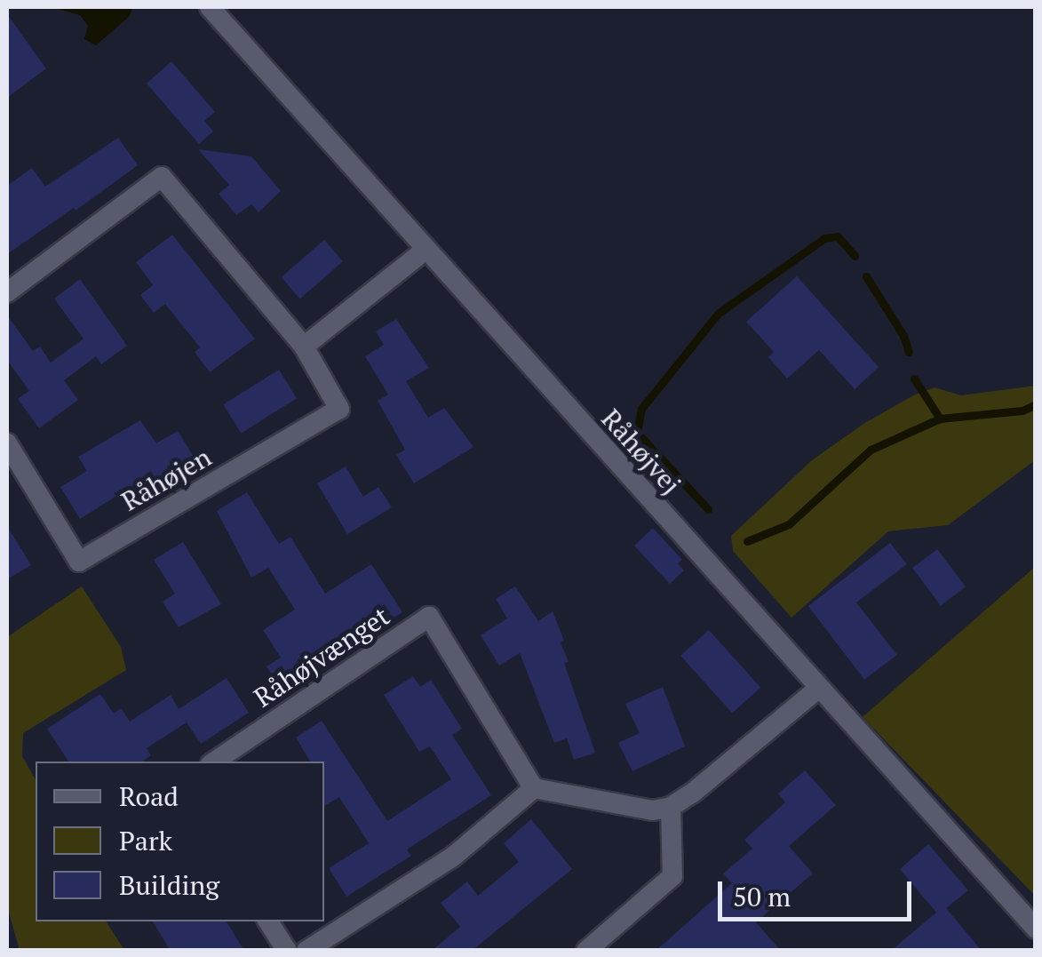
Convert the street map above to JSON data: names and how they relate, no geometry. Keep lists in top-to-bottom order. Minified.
{"streets":{"street":["Råhøjvej","Råhøjen","Råhøjvænget"]},"legend":["Road","Park","Building"],"scale_bar":"50 m"}
